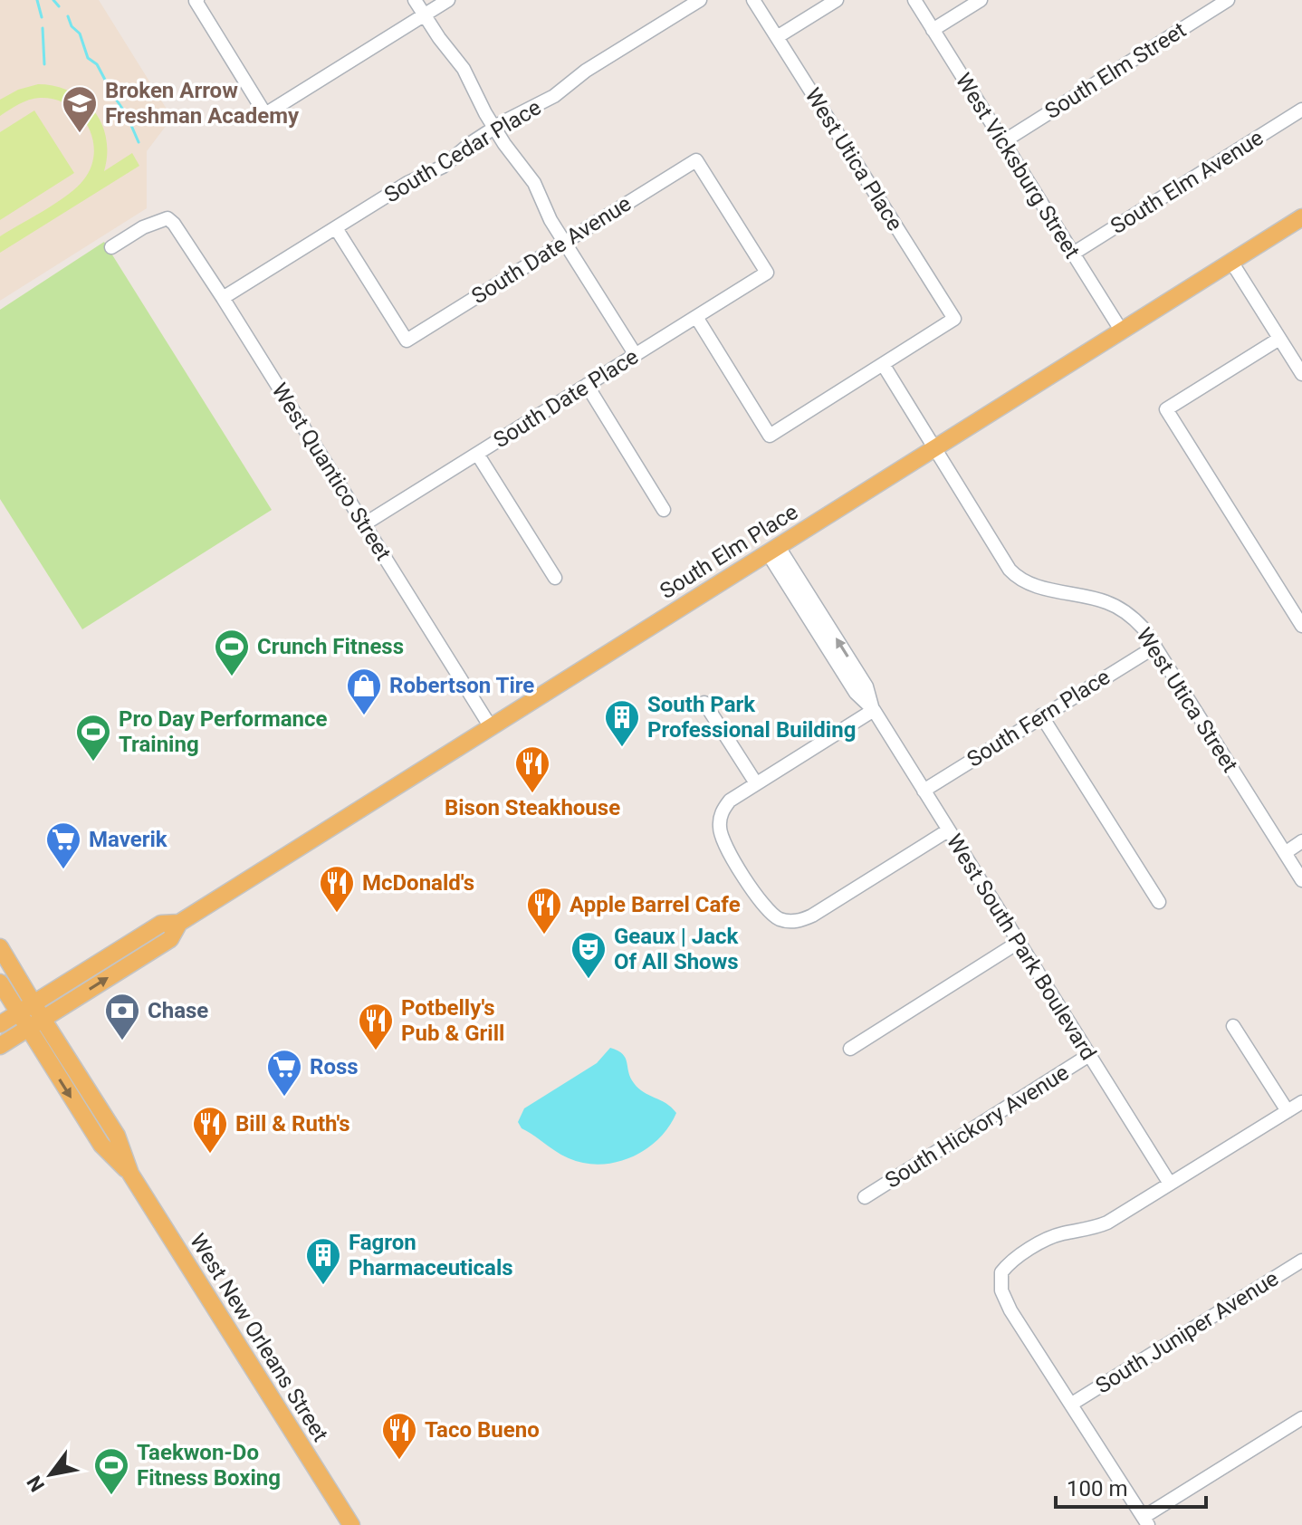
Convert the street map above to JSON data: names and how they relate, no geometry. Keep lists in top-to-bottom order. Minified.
{"streets":{"main road":["South Elm Place","West New Orleans Street"],"street":["South Elm Street","South Cedar Place","West Utica Place","West Vicksburg Street","South Elm Avenue","South Date Avenue","South Date Place","West Quantico Street","West Utica Street","South Fern Place","West South Park Boulevard","South Hickory Avenue","South Juniper Avenue"]},"crossings":[["South Elm Street","West Vicksburg Street"],["South Cedar Place","South Date Avenue"],["South Cedar Place","West Quantico Street"],["West Utica Place","West Utica Street"],["West Vicksburg Street","South Elm Avenue"],["West Vicksburg Street","South Elm Place"],["South Date Avenue","South Date Place"],["South Date Place","West Quantico Street"],["West Quantico Street","South Elm Place"],["South Elm Place","West Utica Street"],["South Elm Place","West South Park Boulevard"],["South Elm Place","West New Orleans Street"],["West Utica Street","South Fern Place"],["South Fern Place","West South Park Boulevard"],["West South Park Boulevard","South Hickory Avenue"]],"places":{"school or university":["Broken Arrow Freshman Academy"],"sports":["Crunch Fitness","Pro Day Performance Training","Taekwon-Do Fitness Boxing"],"shop":["Robertson Tire"],"building":["South Park Professional Building","Fagron Pharmaceuticals"],"restaurant":["Bison Steakhouse","McDonald's","Apple Barrel Cafe","Potbelly's Pub & Grill","Bill & Ruth's","Taco Bueno"],"supermarket":["Maverik","Ross"],"theatre":["Geaux | Jack Of All Shows"],"bank":["Chase"]},"scale_bar":"100 m","north":"bottom left"}
